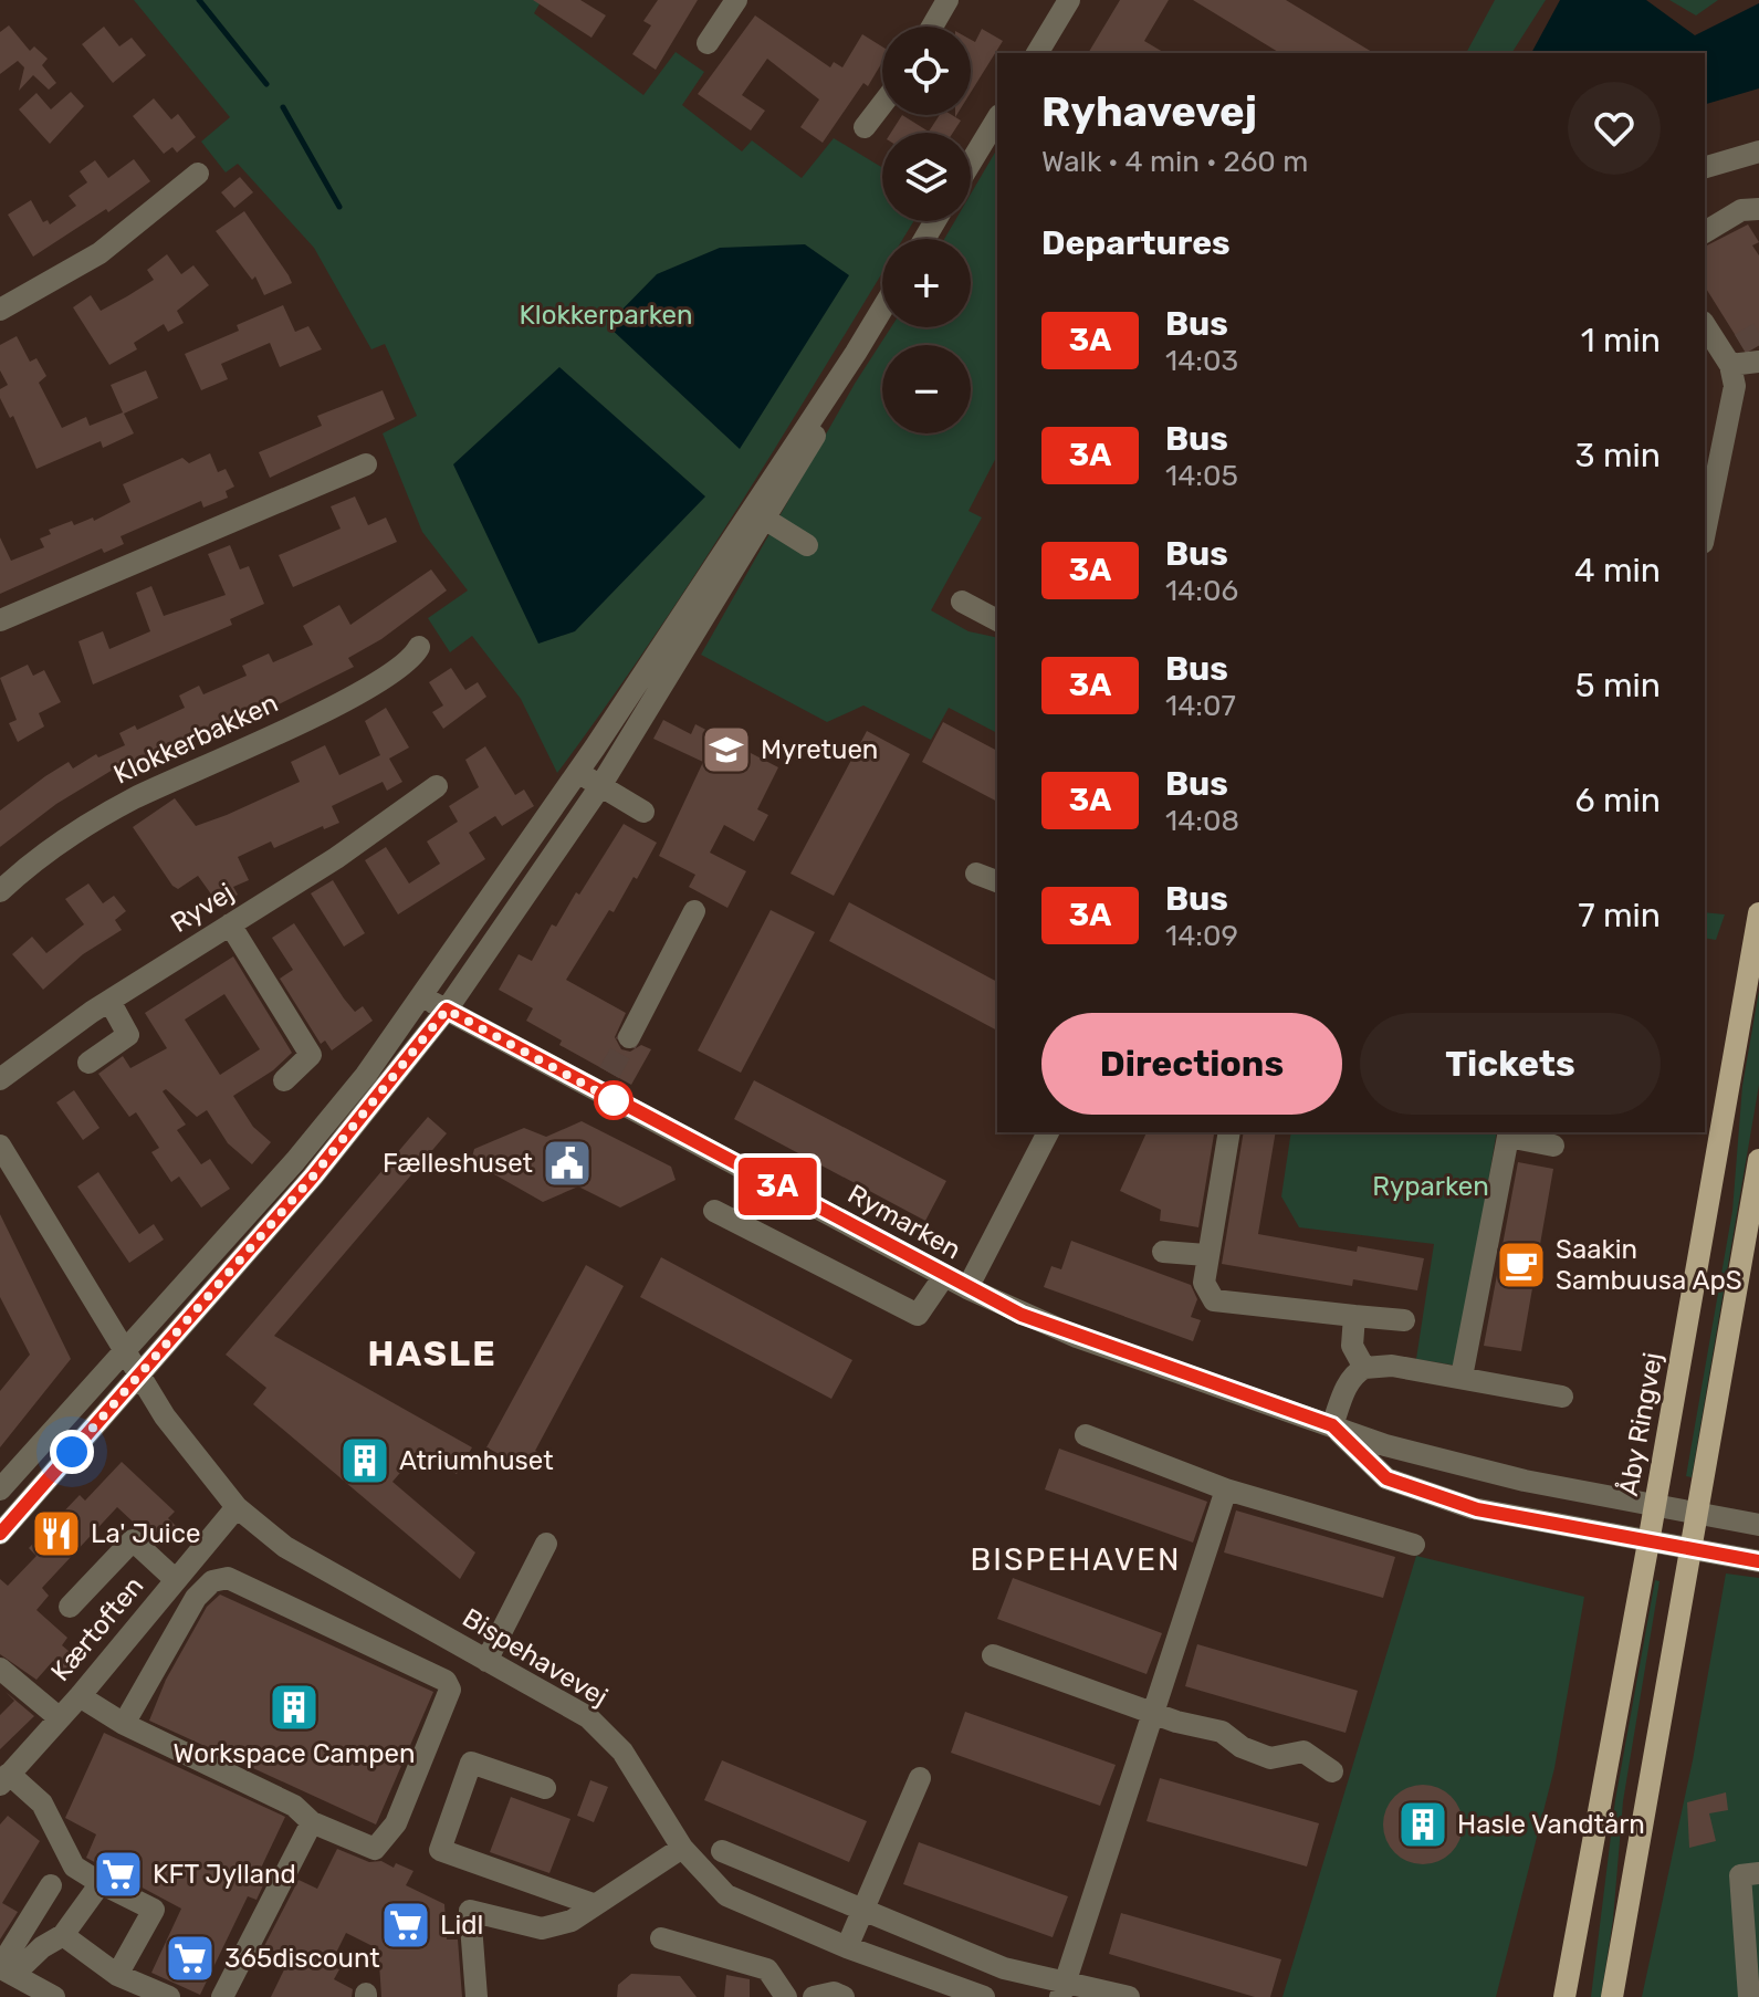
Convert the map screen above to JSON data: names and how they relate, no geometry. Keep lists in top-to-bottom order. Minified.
{"streets":{"main road":["Åby Ringvej"],"street":["Klokkerbakken","Ryvej","Rymarken","Kærtoften","Bispehavevej"]},"crossings":[["Rymarken","Åby Ringvej"],["Kærtoften","Bispehavevej"]],"districts":["HASLE","BISPEHAVEN"],"parks":["Klokkerparken","Ryparken"],"places":{"school or university":["Myretuen"],"public building":["Fælleshuset"],"cafe":["Saakin Sambuusa ApS"],"building":["Atriumhuset","Workspace Campen","Hasle Vandtårn"],"restaurant":["La' Juice"],"supermarket":["KFT Jylland","Lidl","365discount"]},"lines":["bus line 3A"],"page":{"on_map":"3A","map_buttons":["+","−"],"heading":[["Ryhavevej","Walk · 4 min · 260 m"],"Departures"],"list":[{"mark":"3A","name":"Bus","note":"14:03","value":"1 min"},{"mark":"3A","name":"Bus","note":"14:05","value":"3 min"},{"mark":"3A","name":"Bus","note":"14:06","value":"4 min"},{"mark":"3A","name":"Bus","note":"14:07","value":"5 min"},{"mark":"3A","name":"Bus","note":"14:08","value":"6 min"},{"mark":"3A","name":"Bus","note":"14:09","value":"7 min"}],"buttons":["Directions","Tickets"]}}
